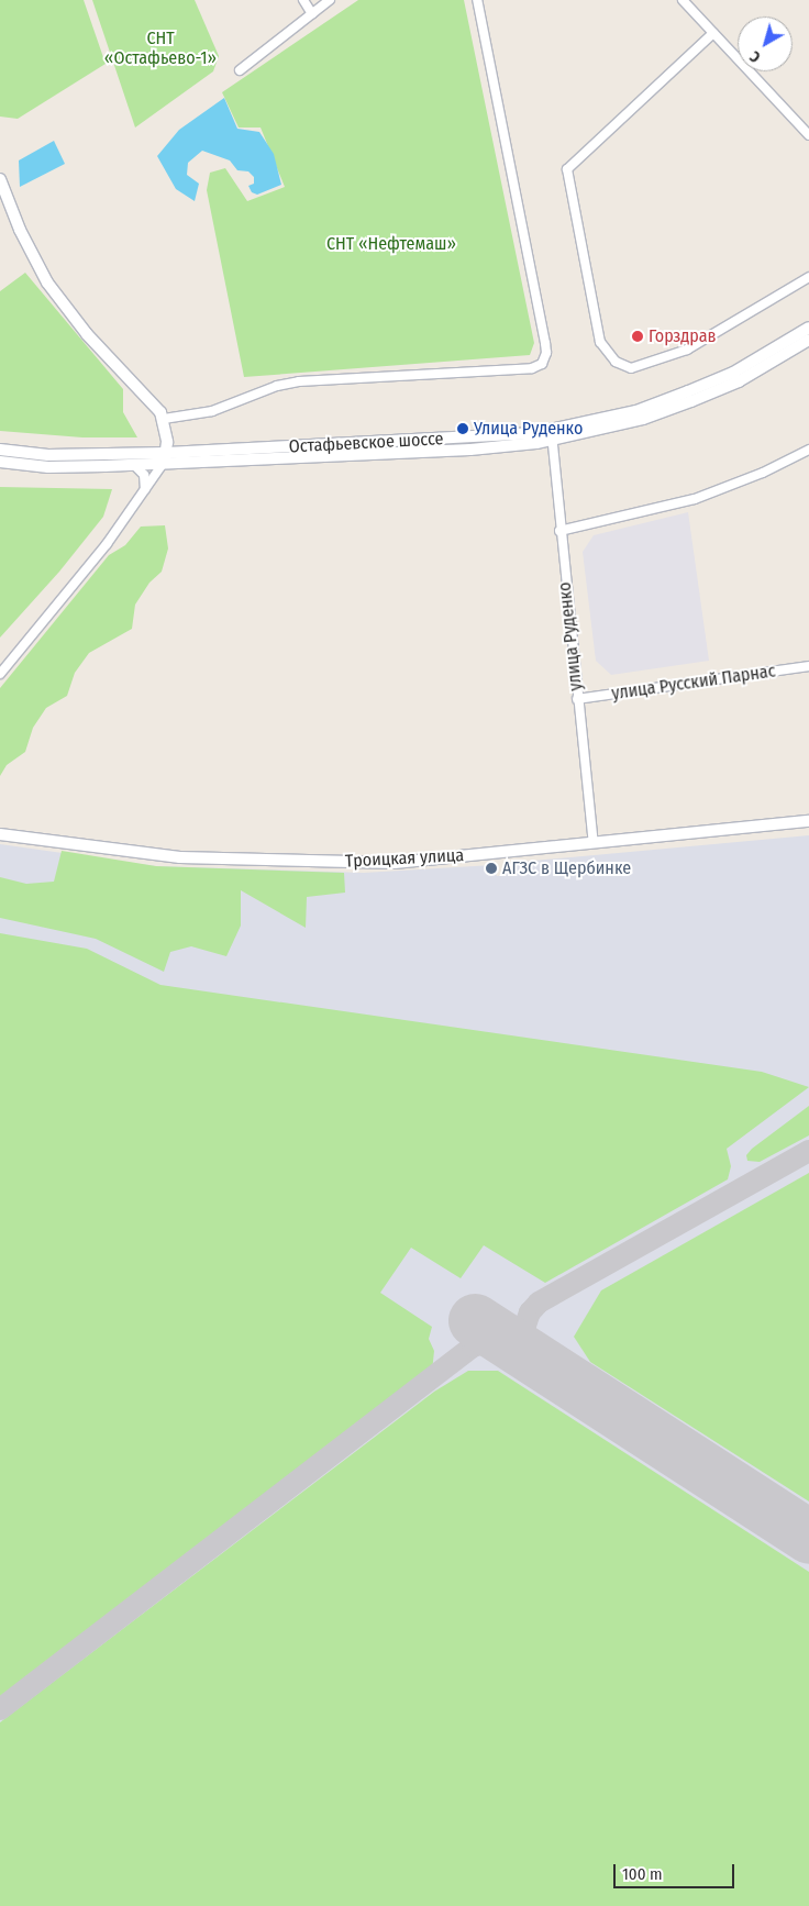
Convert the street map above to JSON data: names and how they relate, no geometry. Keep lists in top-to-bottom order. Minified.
{"streets":{"main road":["Остафьевское шоссе","Троицкая улица"],"street":["улица Руденко","улица Русский Парнас"]},"crossings":[["Остафьевское шоссе","улица Руденко"],["улица Руденко","улица Русский Парнас"],["улица Руденко","Троицкая улица"]],"parks":["СНТ «Остафьево-1»","СНТ «Нефтемаш»"],"places":["Горздрав","Улица Руденко","АГЗС в Щербинке"],"scale_bar":"100 m","north":"bottom left"}
